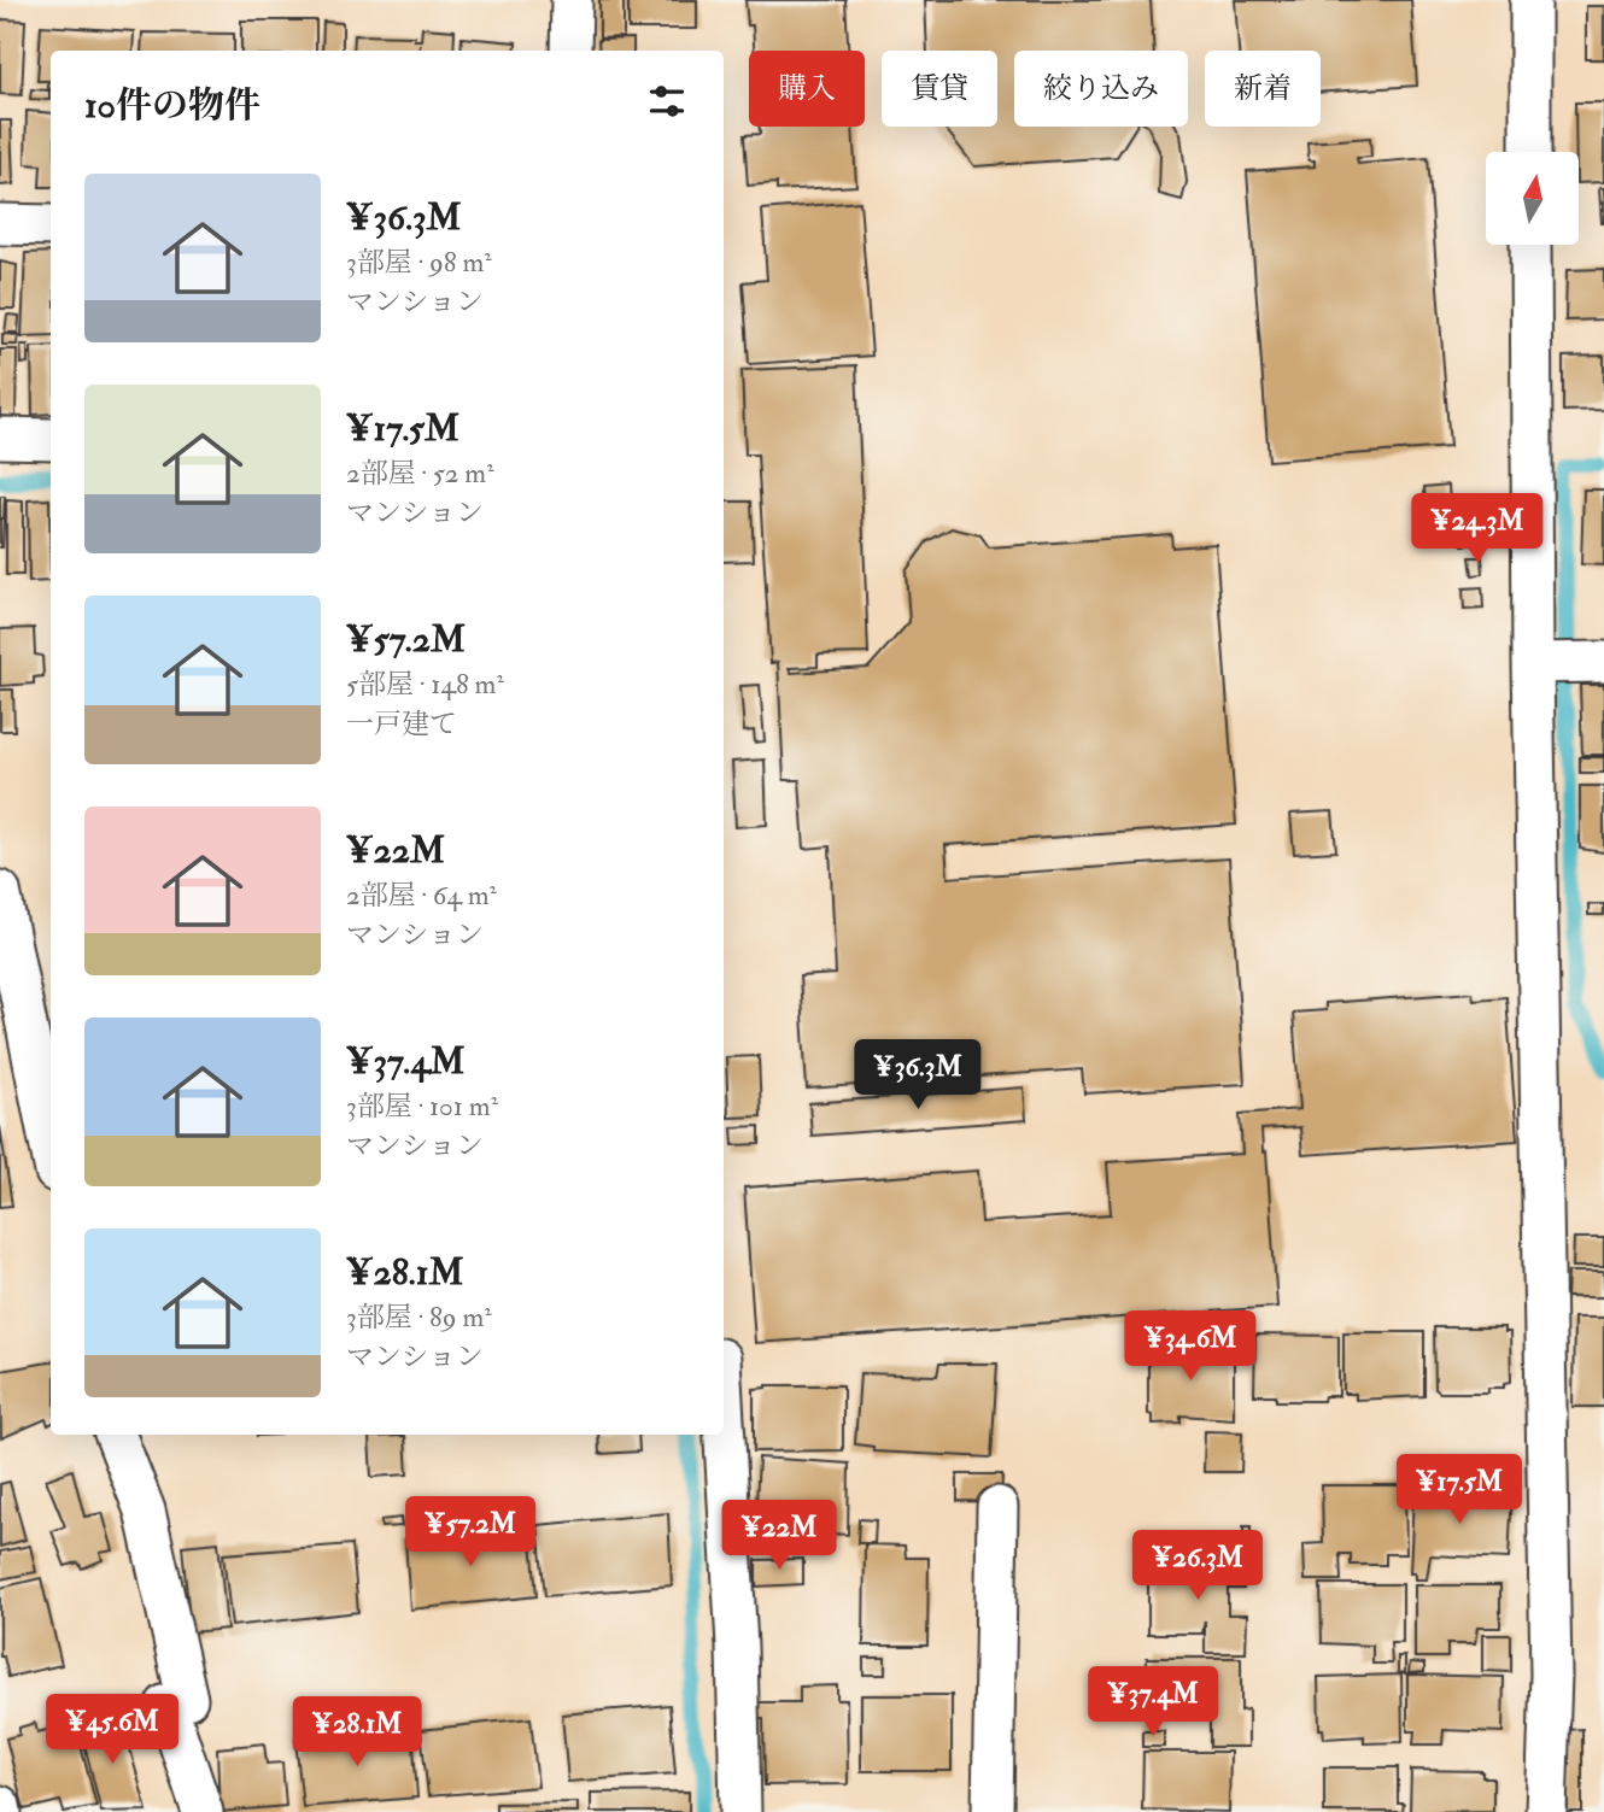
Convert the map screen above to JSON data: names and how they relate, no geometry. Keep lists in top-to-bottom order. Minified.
{"north":"top","page":{"chip":["購入","賃貸","絞り込み","新着"],"heading":"10件の物件","list":[{"name":"¥36.3M","note":"3部屋 · 98 m² · マンション"},{"name":"¥17.5M","note":"2部屋 · 52 m² · マンション"},{"name":"¥57.2M","note":"5部屋 · 148 m² · 一戸建て"},{"name":"¥22M","note":"2部屋 · 64 m² · マンション"},{"name":"¥37.4M","note":"3部屋 · 101 m² · マンション"},{"name":"¥28.1M","note":"3部屋 · 89 m² · マンション"}],"price":["¥24.3M","¥36.3M","¥34.6M","¥17.5M","¥57.2M","¥22M","¥26.3M","¥37.4M","¥45.6M","¥28.1M"]}}
